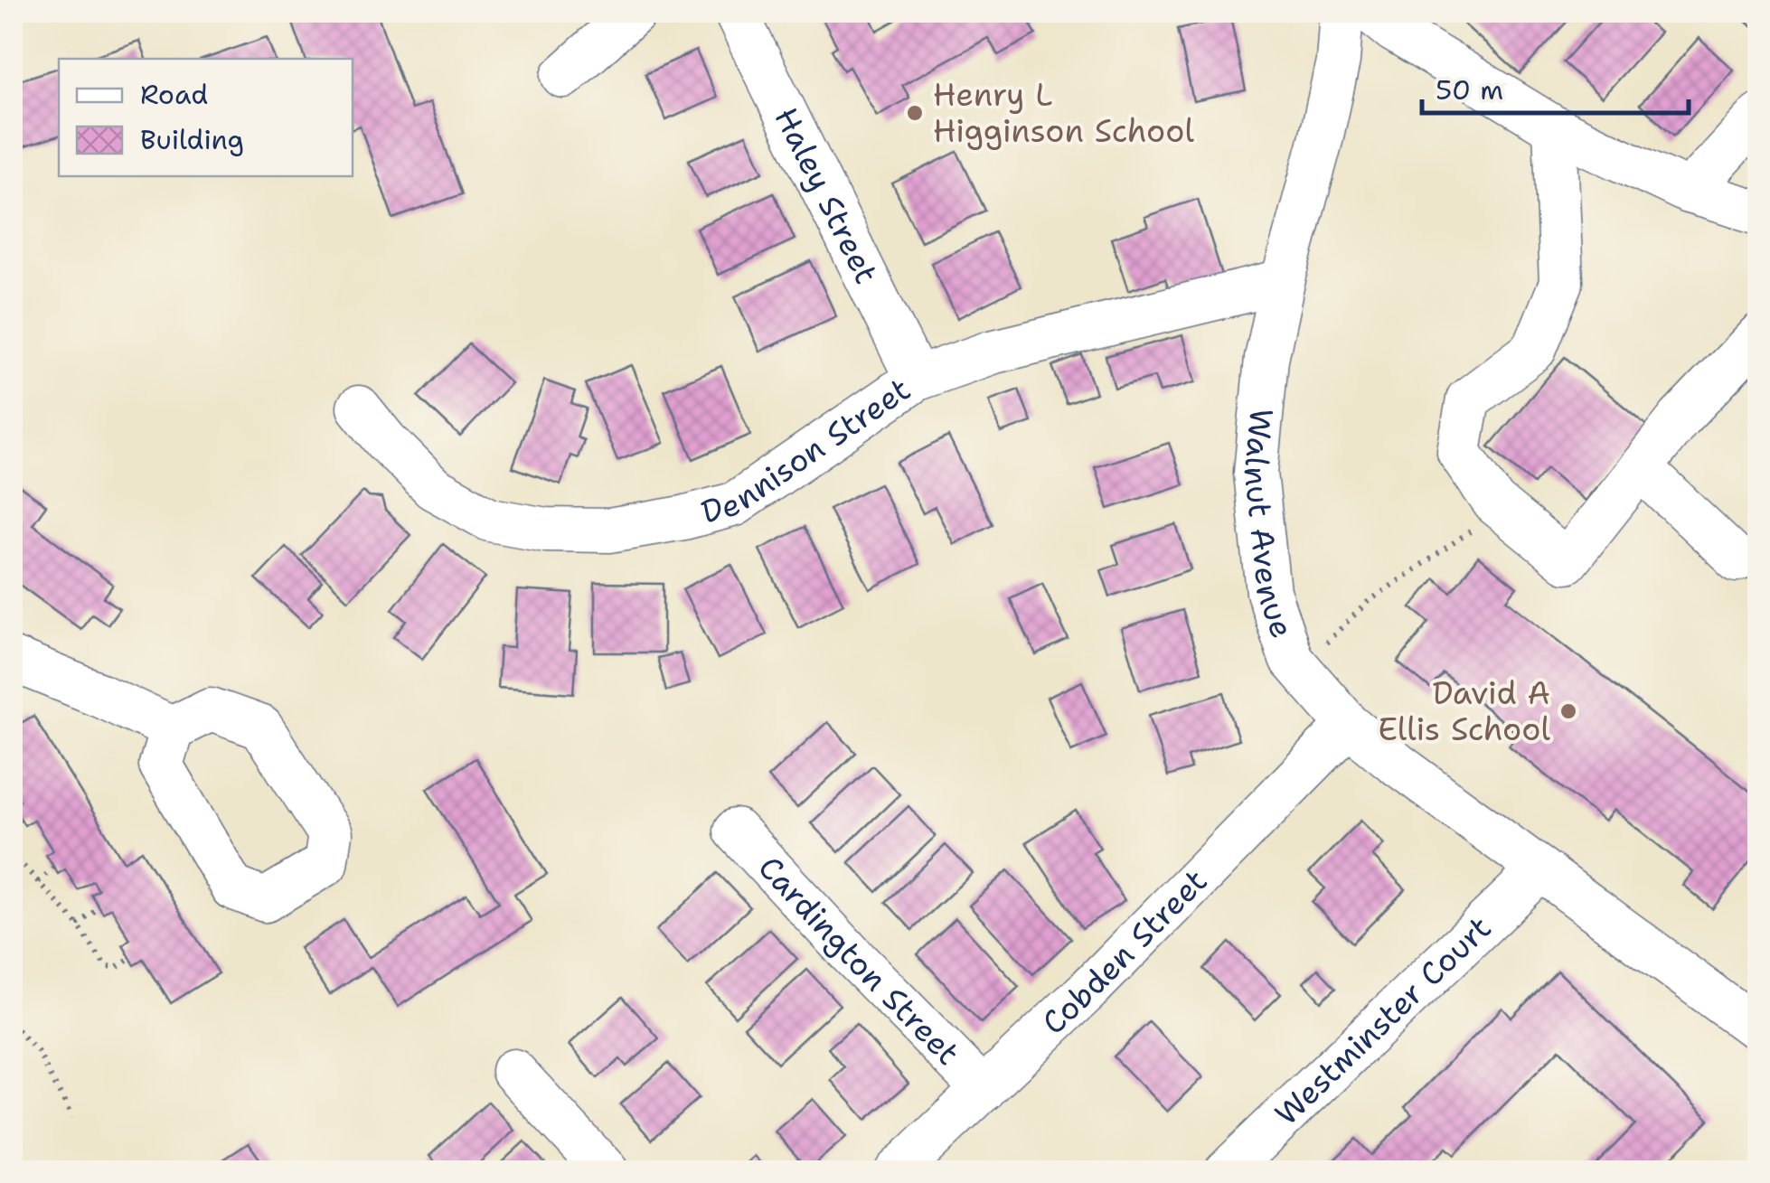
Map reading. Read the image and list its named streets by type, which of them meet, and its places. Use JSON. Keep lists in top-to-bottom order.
{
  "streets": {
    "street": [
      "Haley Street",
      "Dennison Street",
      "Walnut Avenue",
      "Cobden Street",
      "Cardington Street",
      "Westminster Court"
    ]
  },
  "crossings": [
    ["Haley Street", "Dennison Street"],
    ["Dennison Street", "Walnut Avenue"],
    ["Walnut Avenue", "Cobden Street"],
    ["Walnut Avenue", "Westminster Court"],
    ["Cobden Street", "Cardington Street"]
  ],
  "places": ["Henry L Higginson School", "David A Ellis School"],
  "legend": ["Road", "Building"],
  "scale_bar": "50 m"
}
